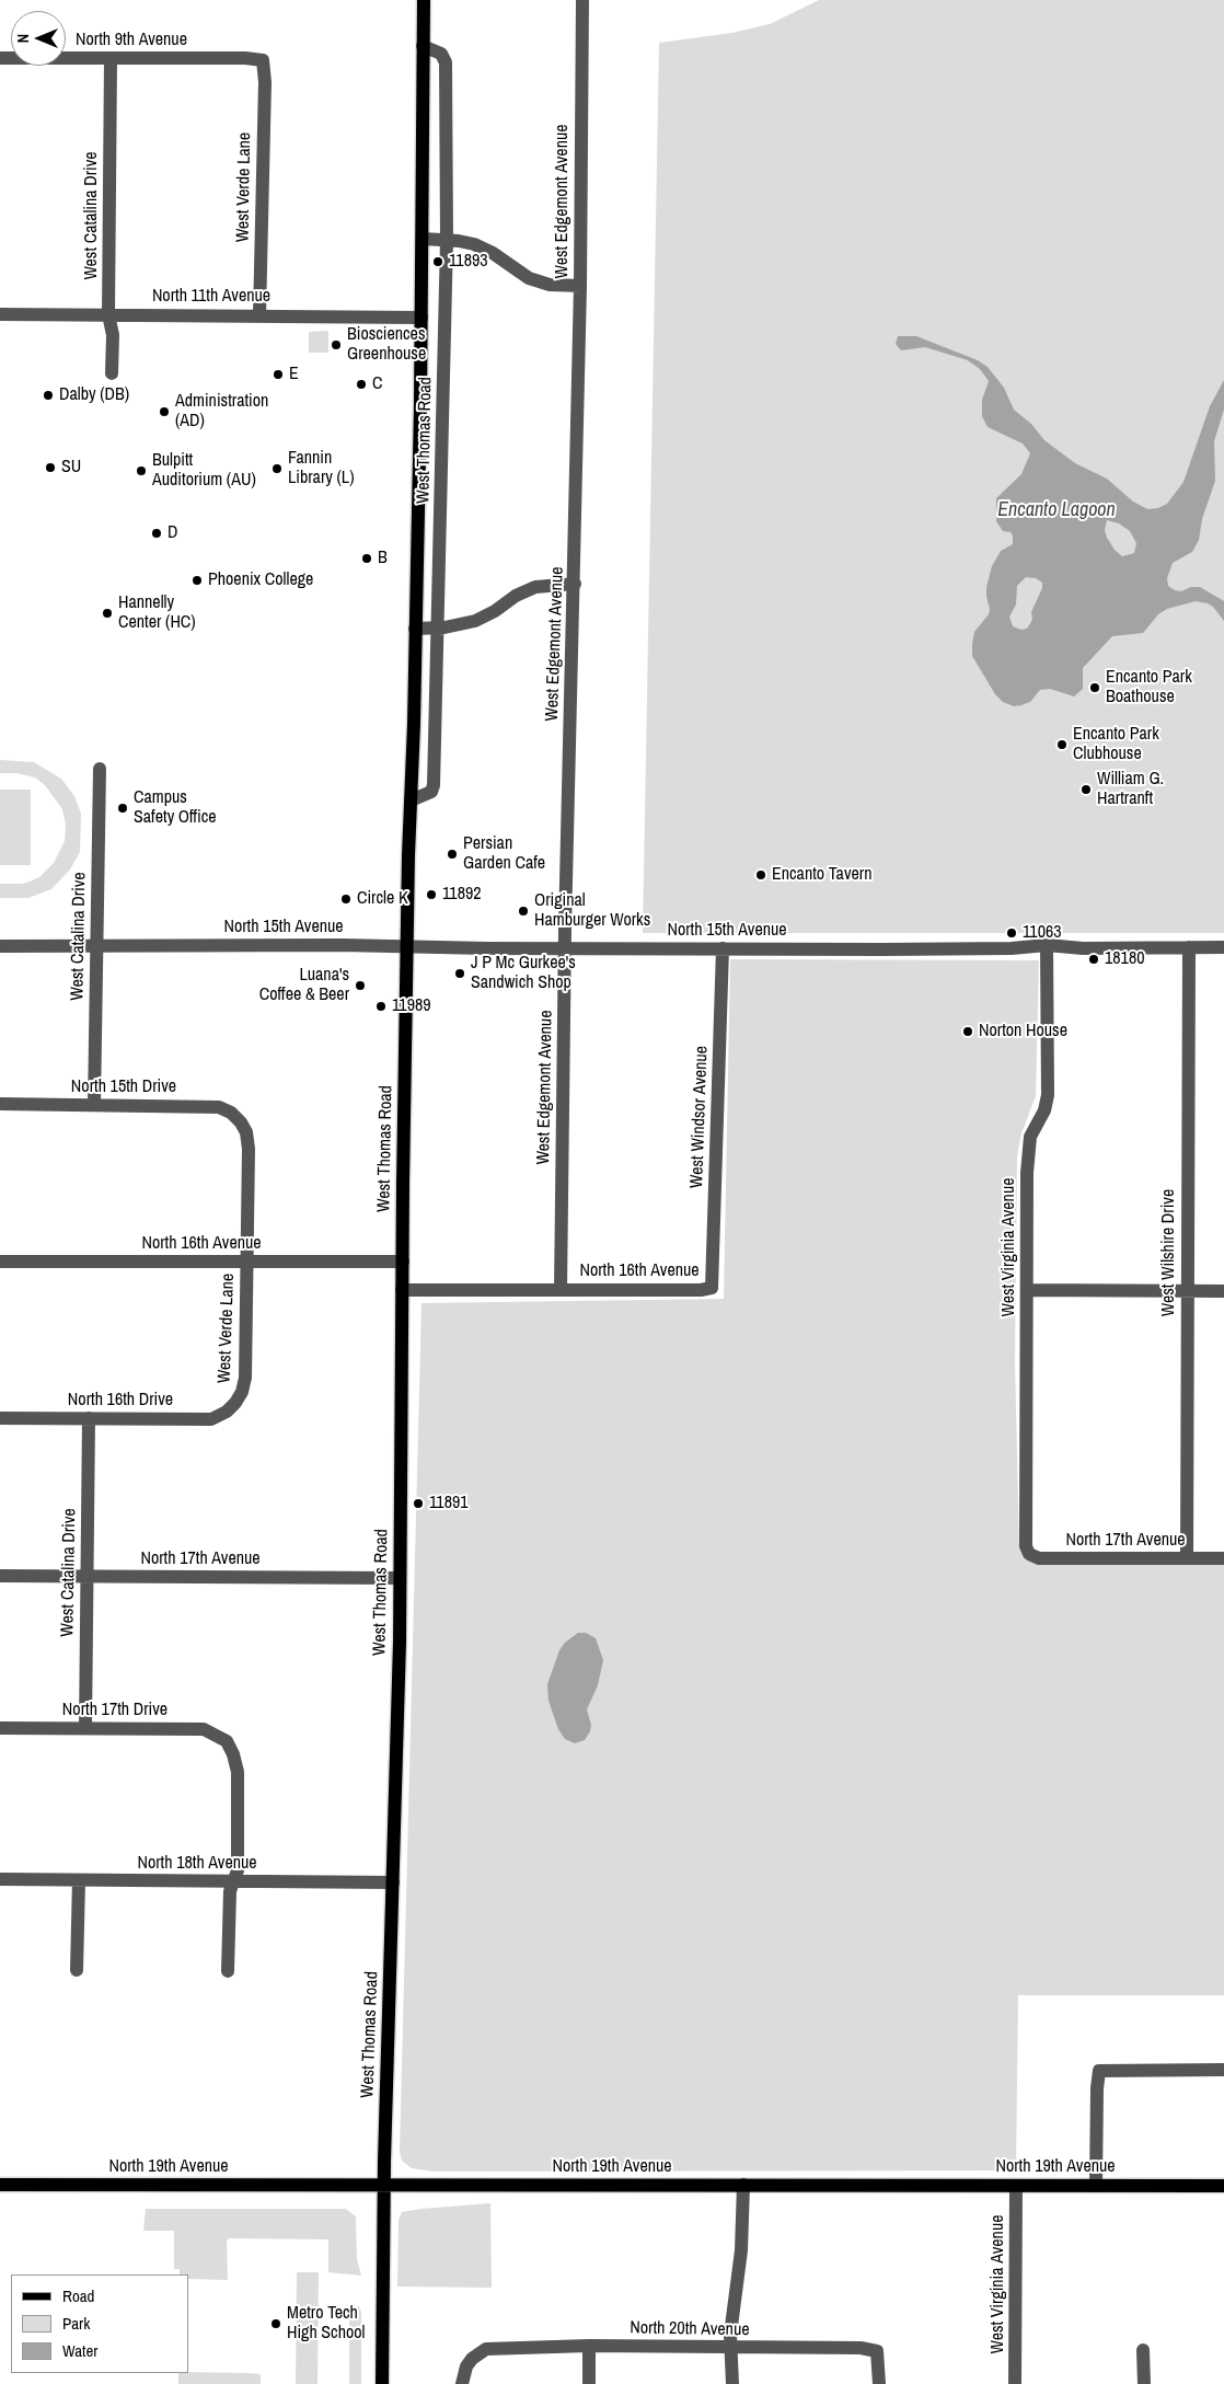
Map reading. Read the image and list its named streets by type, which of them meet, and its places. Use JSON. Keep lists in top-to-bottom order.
{
  "streets": {
    "main road": ["West Thomas Road", "North 19th Avenue"],
    "street": [
      "North 9th Avenue",
      "West Verde Lane",
      "West Edgemont Avenue",
      "West Catalina Drive",
      "North 11th Avenue",
      "North 15th Avenue",
      "North 15th Drive",
      "West Windsor Avenue",
      "North 16th Avenue",
      "West Virginia Avenue",
      "West Wilshire Drive",
      "North 16th Drive",
      "North 17th Avenue",
      "North 17th Drive",
      "North 18th Avenue",
      "North 20th Avenue"
    ]
  },
  "crossings": [
    ["North 9th Avenue", "West Verde Lane"],
    ["North 9th Avenue", "West Catalina Drive"],
    ["West Verde Lane", "North 11th Avenue"],
    ["West Verde Lane", "North 15th Drive"],
    ["West Verde Lane", "North 16th Avenue"],
    ["West Verde Lane", "North 16th Drive"],
    ["West Edgemont Avenue", "North 15th Avenue"],
    ["West Edgemont Avenue", "North 16th Avenue"],
    ["West Catalina Drive", "North 11th Avenue"],
    ["West Catalina Drive", "North 15th Avenue"],
    ["West Catalina Drive", "North 15th Drive"],
    ["West Catalina Drive", "North 16th Drive"],
    ["West Catalina Drive", "North 17th Avenue"],
    ["West Catalina Drive", "North 17th Drive"],
    ["North 11th Avenue", "West Thomas Road"],
    ["West Thomas Road", "North 15th Avenue"],
    ["West Thomas Road", "North 16th Avenue"],
    ["West Thomas Road", "North 17th Avenue"],
    ["West Thomas Road", "North 18th Avenue"],
    ["West Thomas Road", "North 19th Avenue"],
    ["North 15th Avenue", "West Windsor Avenue"],
    ["North 15th Avenue", "West Virginia Avenue"],
    ["North 15th Avenue", "West Wilshire Drive"],
    ["West Windsor Avenue", "North 16th Avenue"],
    ["West Virginia Avenue", "North 17th Avenue"],
    ["West Virginia Avenue", "North 19th Avenue"],
    ["West Wilshire Drive", "North 17th Avenue"],
    ["North 17th Drive", "North 18th Avenue"]
  ],
  "water": ["Encanto Lagoon"],
  "places": [
    "11893",
    "Biosciences Greenhouse",
    "E",
    "C",
    "Dalby (DB)",
    "Administration (AD)",
    "SU",
    "Fannin Library (L)",
    "Bulpitt Auditorium (AU)",
    "D",
    "B",
    "Phoenix College",
    "Hannelly Center (HC)",
    "Encanto Park Boathouse",
    "Encanto Park Clubhouse",
    "William G. Hartranft",
    "Campus Safety Office",
    "Persian Garden Cafe",
    "Encanto Tavern",
    "11892",
    "Circle K",
    "Original Hamburger Works",
    "11063",
    "18180",
    "J P Mc Gurkee's Sandwich Shop",
    "Luana's Coffee & Beer",
    "11989",
    "Norton House",
    "11891",
    "Metro Tech High School"
  ],
  "legend": ["Road", "Park", "Water"],
  "north": "left"
}
